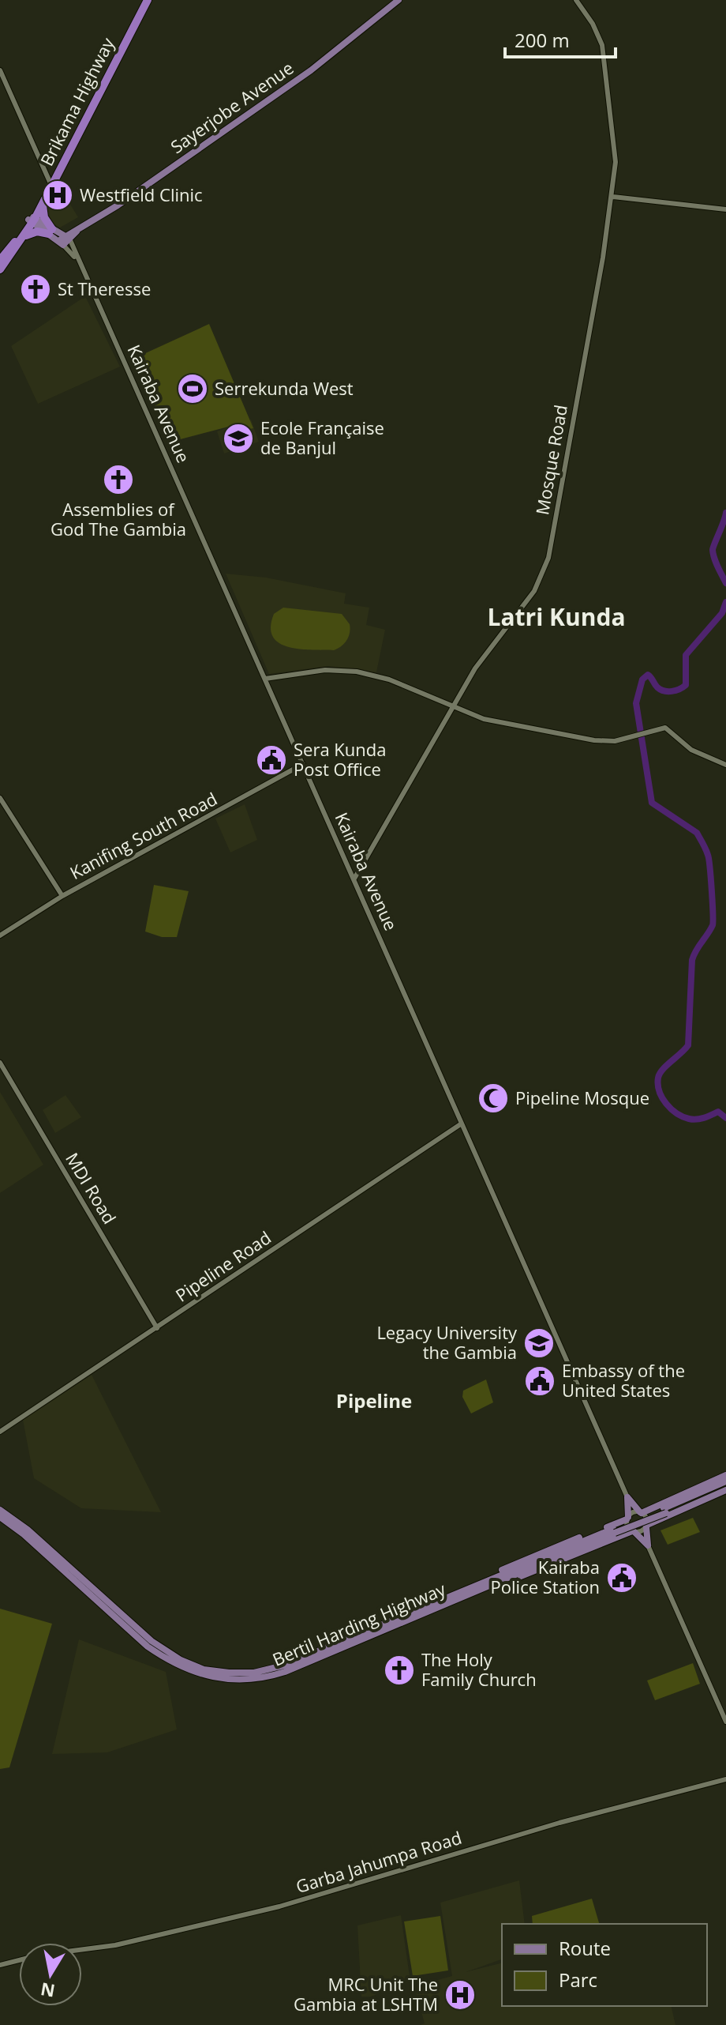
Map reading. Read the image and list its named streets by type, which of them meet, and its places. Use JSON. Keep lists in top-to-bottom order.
{
  "streets": {
    "highway": ["Brikama Highway"],
    "main road": ["Sayerjobe Avenue", "Kairaba Avenue", "Bertil Harding Highway"],
    "street": [
      "Mosque Road",
      "Kanifing South Road",
      "MDI Road",
      "Pipeline Road",
      "Garba Jahumpa Road"
    ]
  },
  "crossings": [
    ["Brikama Highway", "Kairaba Avenue"],
    ["Sayerjobe Avenue", "Kairaba Avenue"],
    ["Kairaba Avenue", "Mosque Road"],
    ["Kairaba Avenue", "Kanifing South Road"],
    ["Kairaba Avenue", "Pipeline Road"],
    ["MDI Road", "Pipeline Road"]
  ],
  "districts": ["Latri Kunda", "Pipeline"],
  "places": {
    "hospital": ["Westfield Clinic", "MRC Unit The Gambia at LSHTM"],
    "church": ["St Theresse", "Assemblies of God The Gambia", "The Holy Family Church"],
    "sports": ["Serrekunda West"],
    "school or university": ["Ecole Française de Banjul", "Legacy University the Gambia"],
    "public building": ["Sera Kunda Post Office", "Embassy of the United States", "Kairaba Police Station"],
    "mosque": ["Pipeline Mosque"]
  },
  "legend": ["Route", "Parc"],
  "scale_bar": "200 m",
  "north": "bottom"
}
